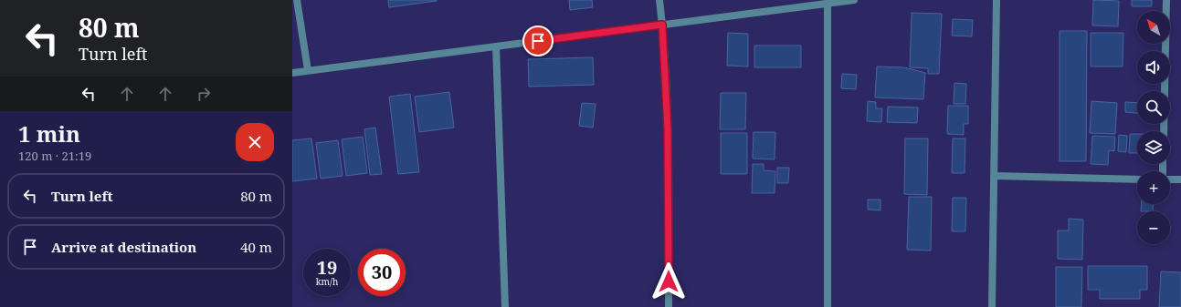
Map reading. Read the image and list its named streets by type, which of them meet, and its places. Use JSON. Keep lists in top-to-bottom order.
{
  "north": "top left",
  "page": {
    "turn": ["80 m", "Turn left"],
    "map_buttons": ["+", "−"],
    "heading": ["1 min", "120 m · 21:19"],
    "list": [
      {
        "name": "Turn left",
        "value": "80 m"
      },
      {
        "name": "Arrive at destination",
        "value": "40 m"
      }
    ],
    "speed": "19 km/h",
    "limit": "30"
  }
}
